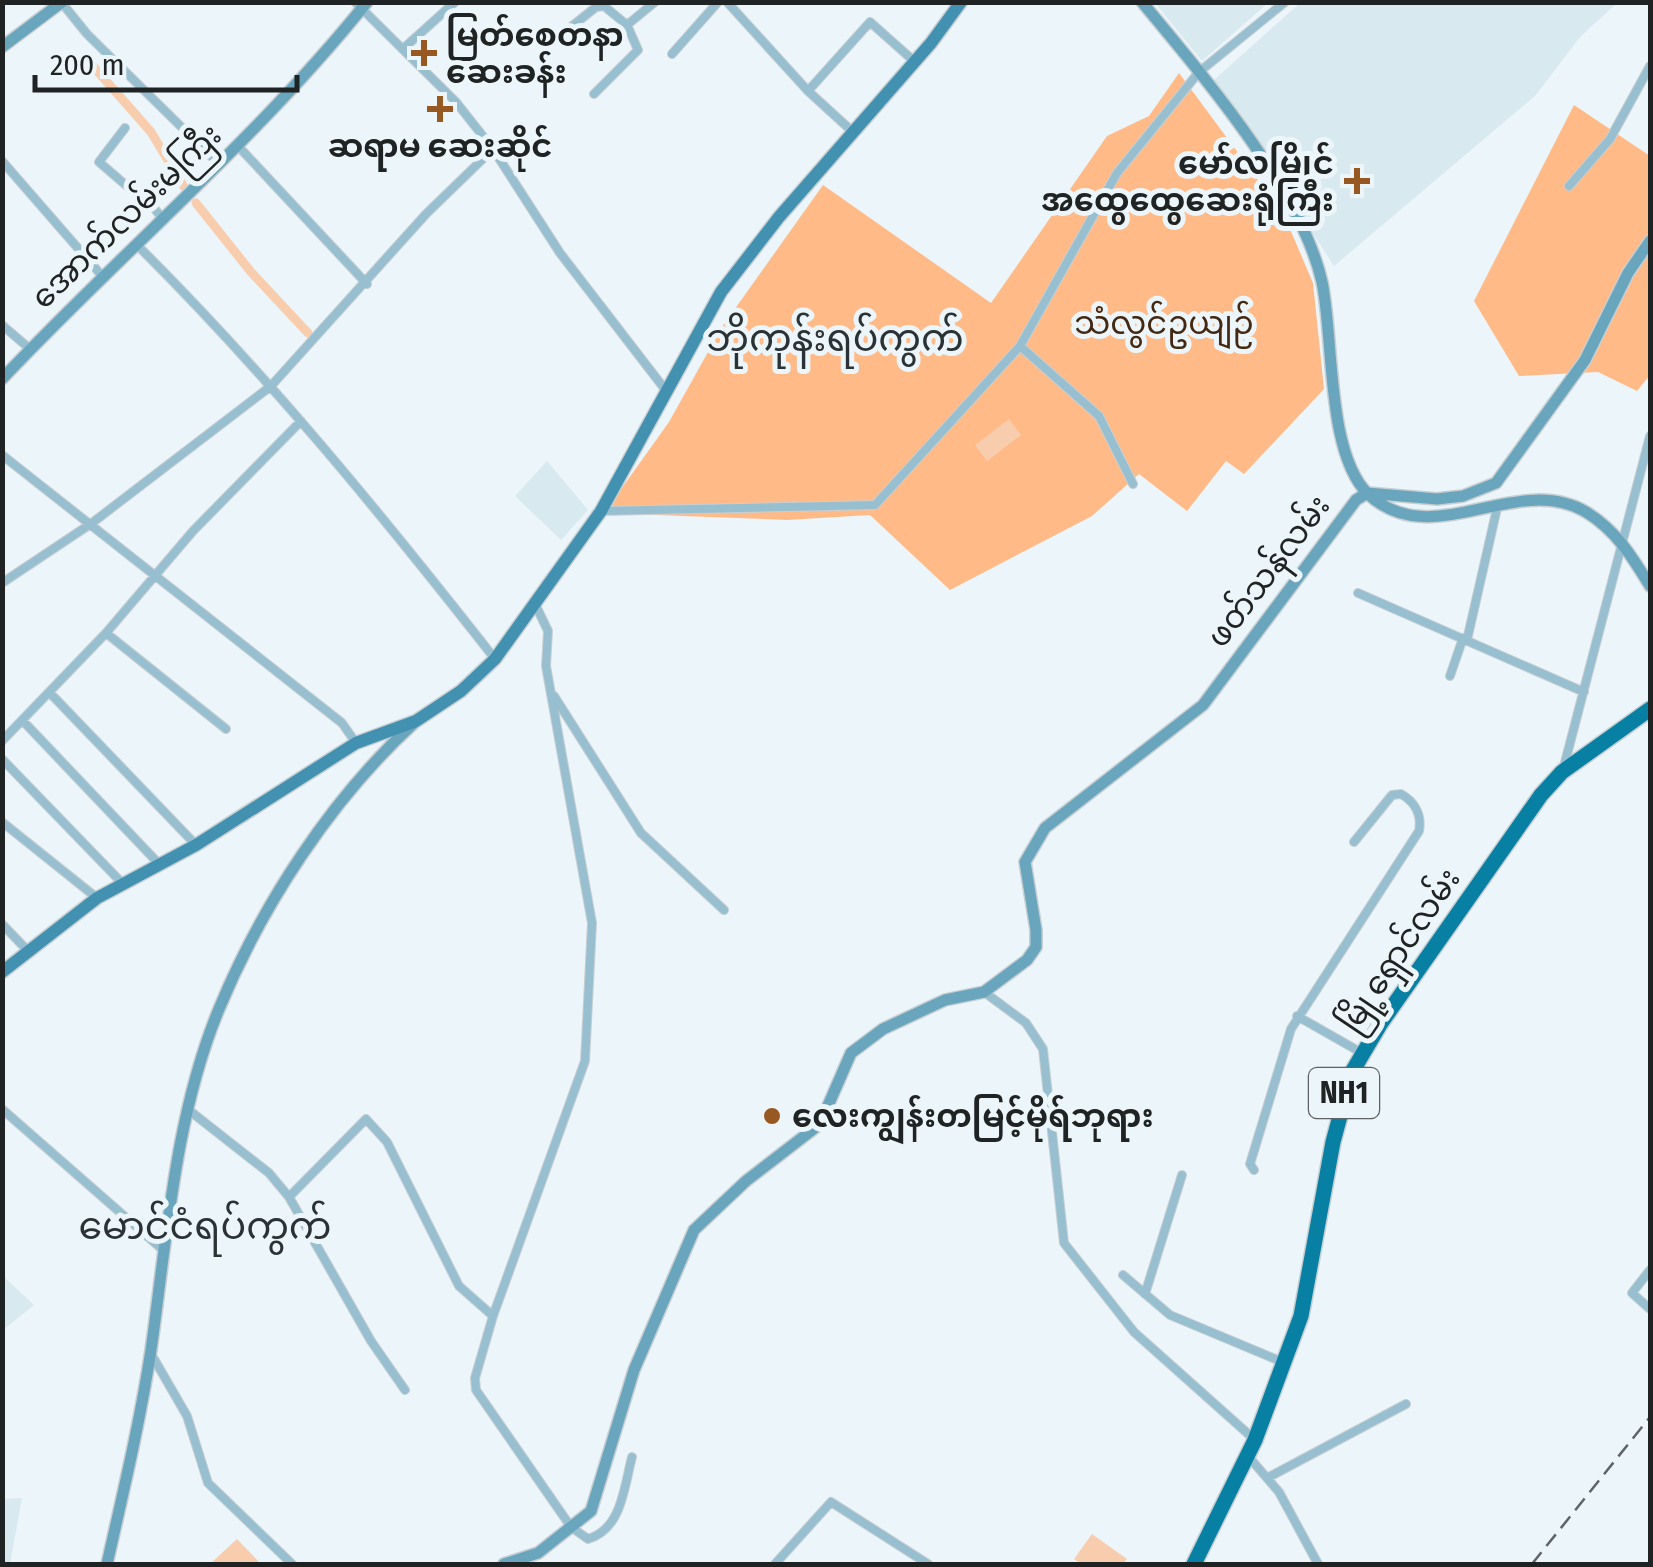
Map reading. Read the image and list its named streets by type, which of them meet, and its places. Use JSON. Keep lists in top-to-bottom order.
{
  "streets": {
    "highway": ["မြို့ရှောင်လမ်း", "NH1"],
    "main road": ["အောက်လမ်းမကြီး", "ဖတ်သန်လမ်း"]
  },
  "districts": ["ဘိုကုန်းရပ်ကွက်", "မောင်ငံရပ်ကွက်"],
  "parks": ["သံလွင်ဥယျဉ်"],
  "places": {
    "health": ["မြတ်စေတနာ ဆေးခန်း", "ဆရာမ ဆေးဆိုင်", "မော်လမြိုင် အထွေထွေဆေးရုံကြီး"],
    "other": ["လေးကျွန်းတမြင့်မိုရ်ဘုရား"]
  },
  "scale_bar": "200 m"
}
